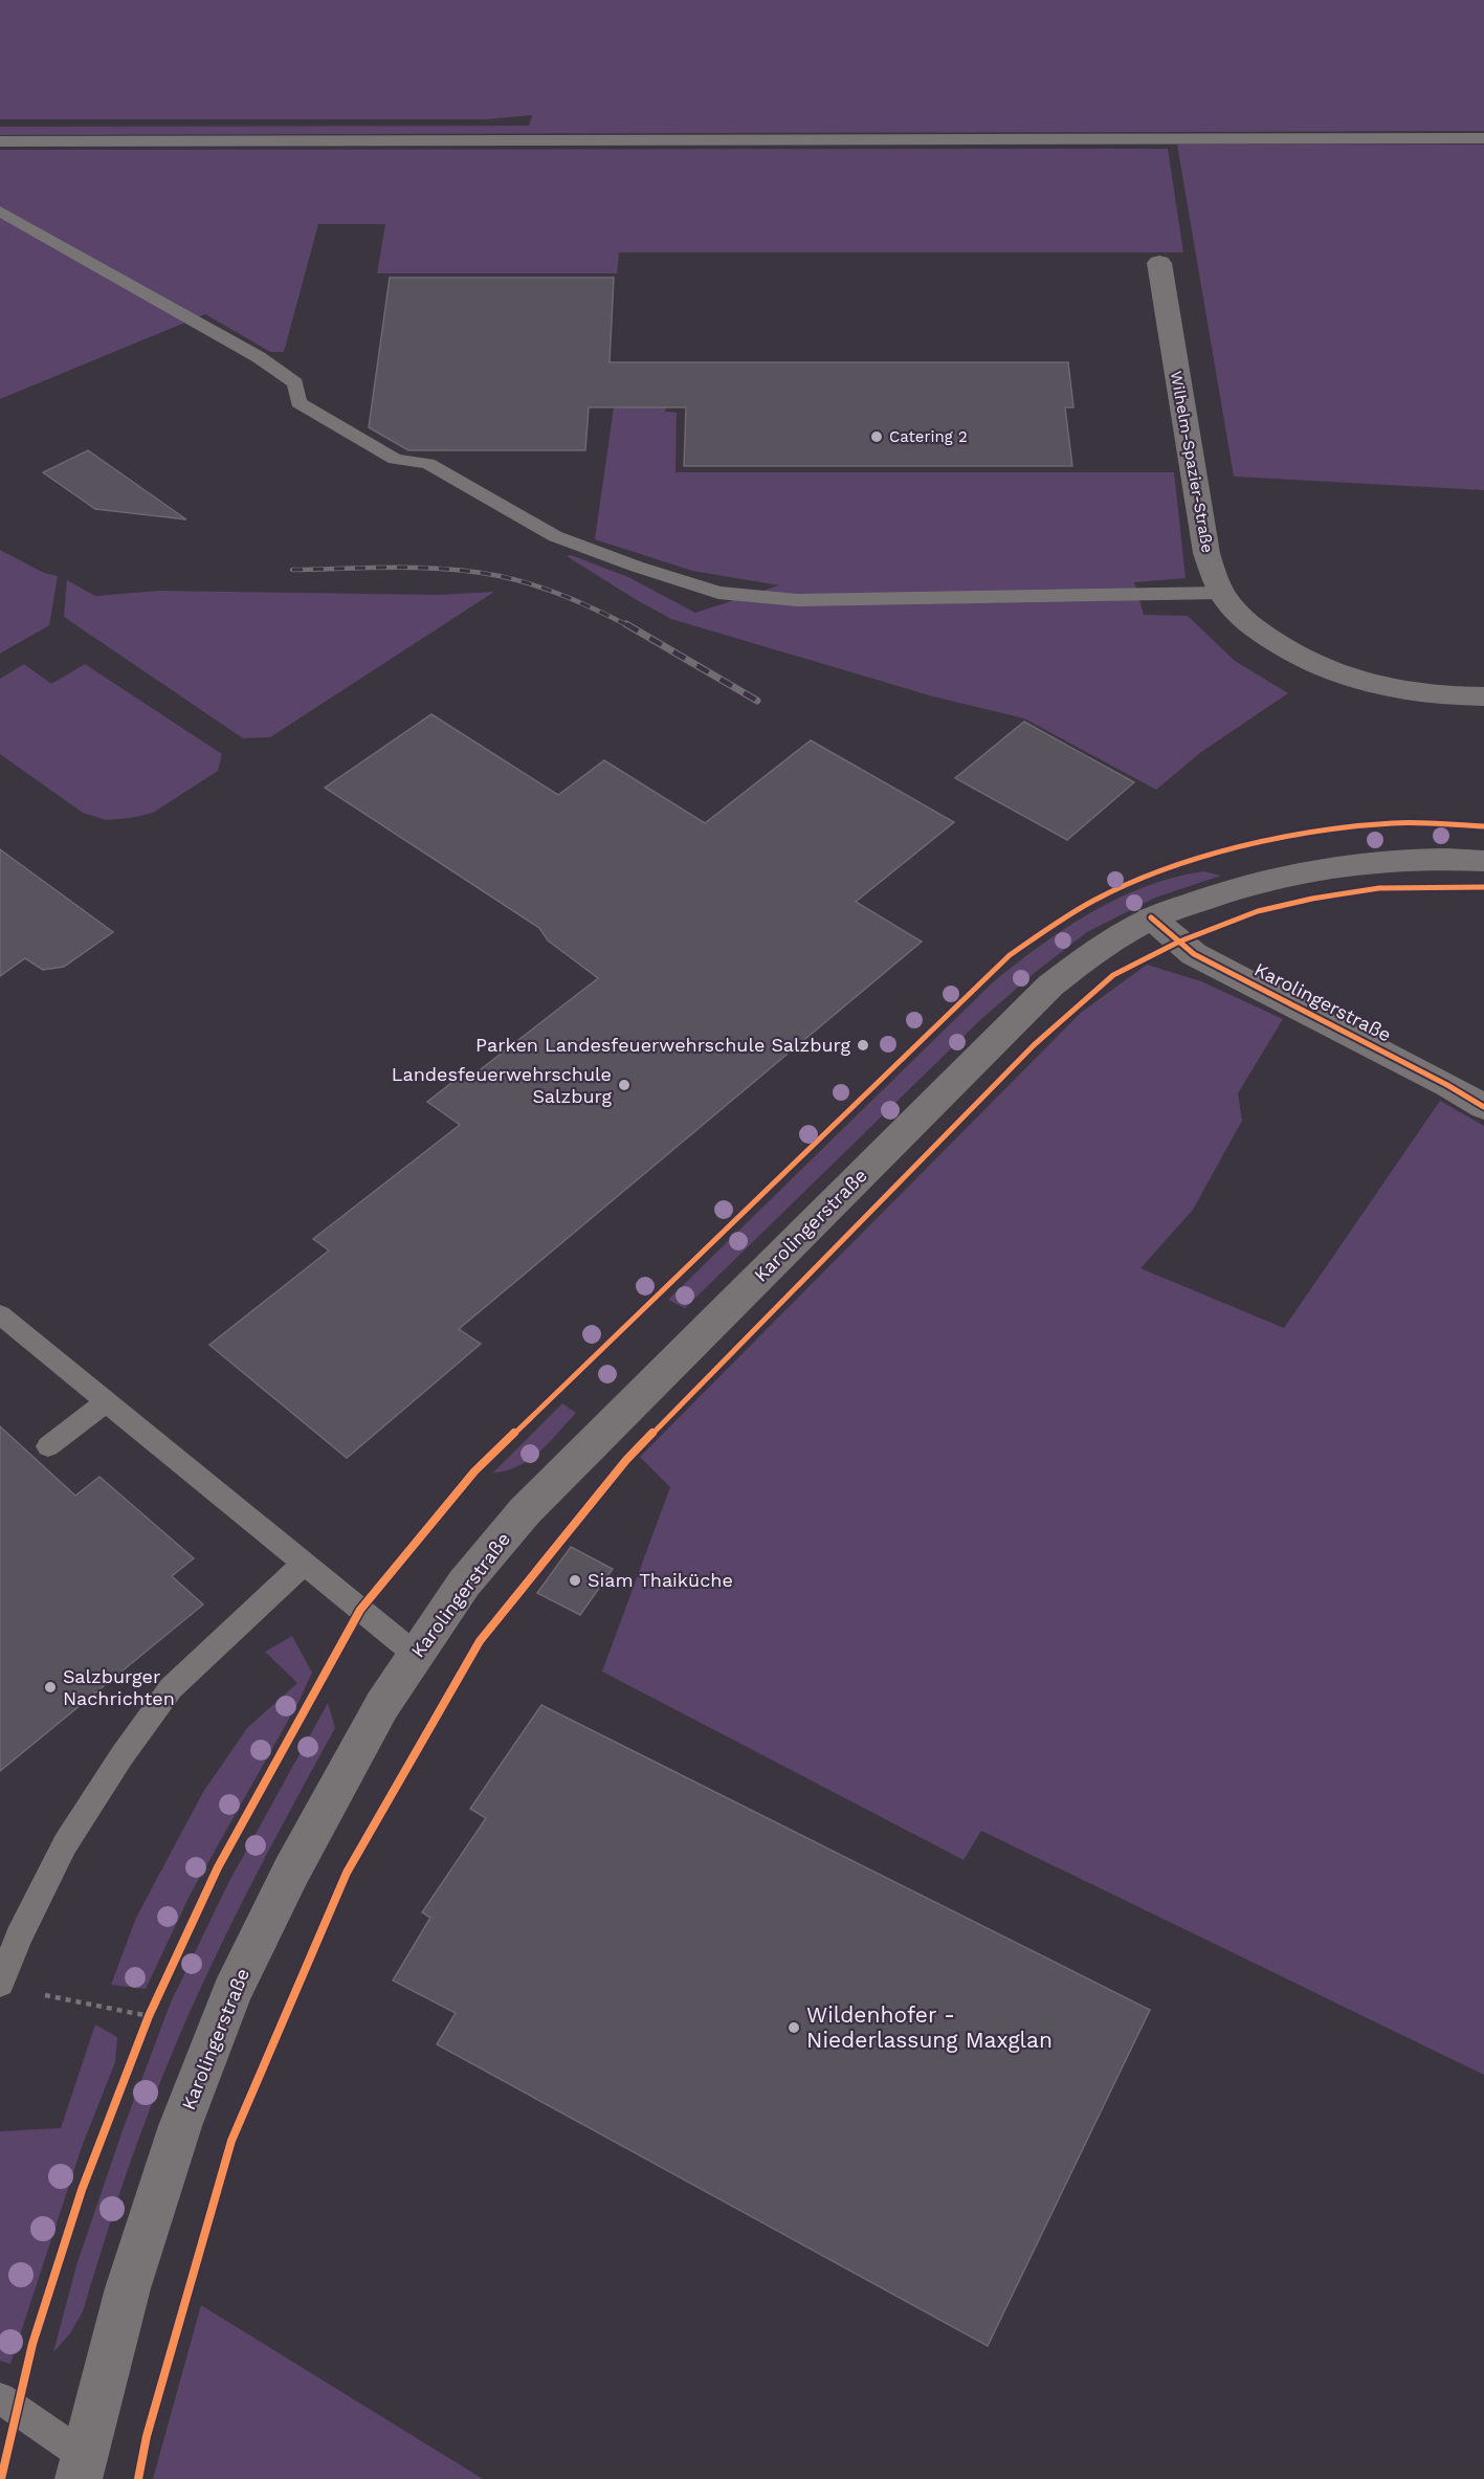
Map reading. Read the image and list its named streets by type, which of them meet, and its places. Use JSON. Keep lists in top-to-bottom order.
{
  "streets": {
    "street": ["Wilhelm-Spazier-Straße", "Karolingerstraße"]
  },
  "places": [
    "Catering 2",
    "Parken Landesfeuerwehrschule Salzburg",
    "Landesfeuerwehrschule Salzburg",
    "Siam Thaiküche",
    "Salzburger Nachrichten",
    "Wildenhofer - Niederlassung Maxglan"
  ]
}
